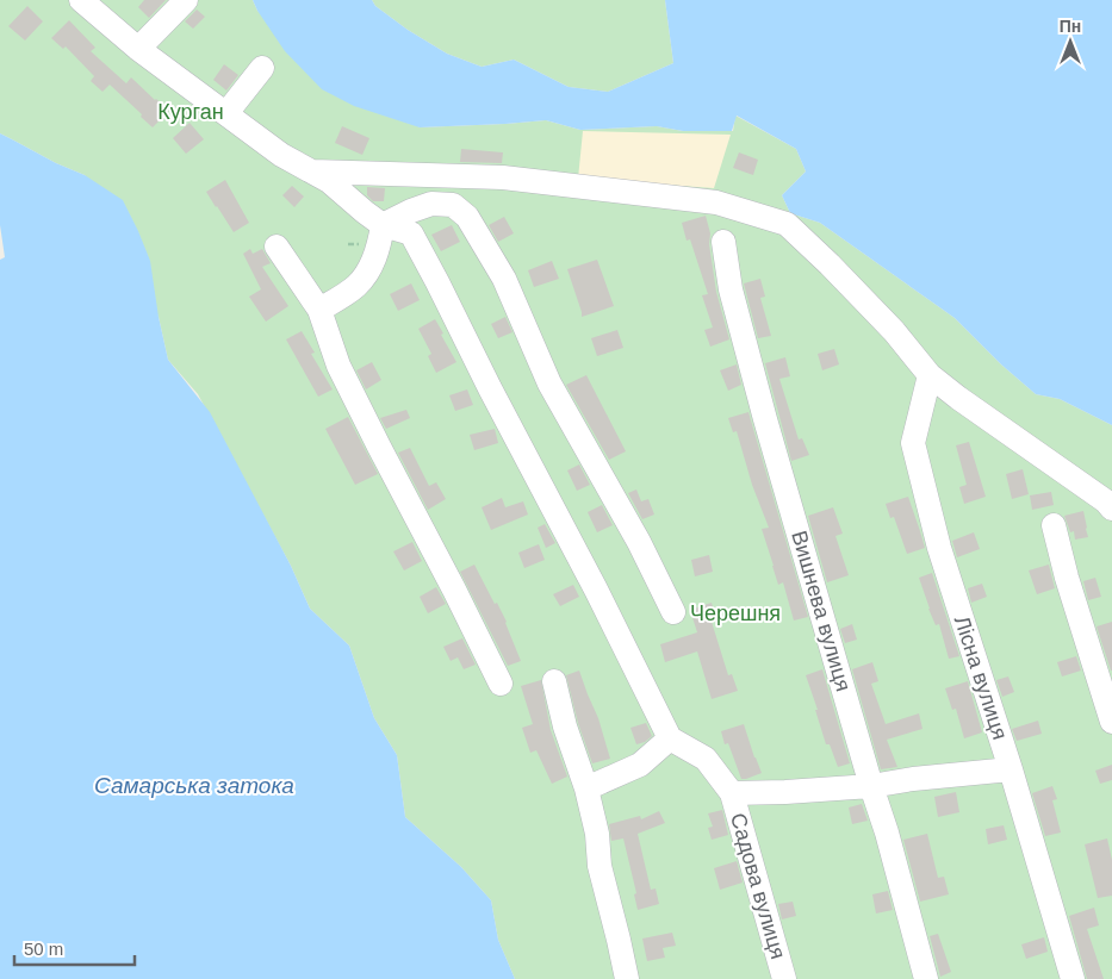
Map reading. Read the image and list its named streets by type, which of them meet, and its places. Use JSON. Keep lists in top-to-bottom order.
{
  "streets": {
    "street": ["Вишнева вулиця", "Лісна вулиця", "Садова вулиця"]
  },
  "water": ["Самарська затока"],
  "parks": ["Курган", "Черешня"],
  "scale_bar": "50 m",
  "north": "top"
}
